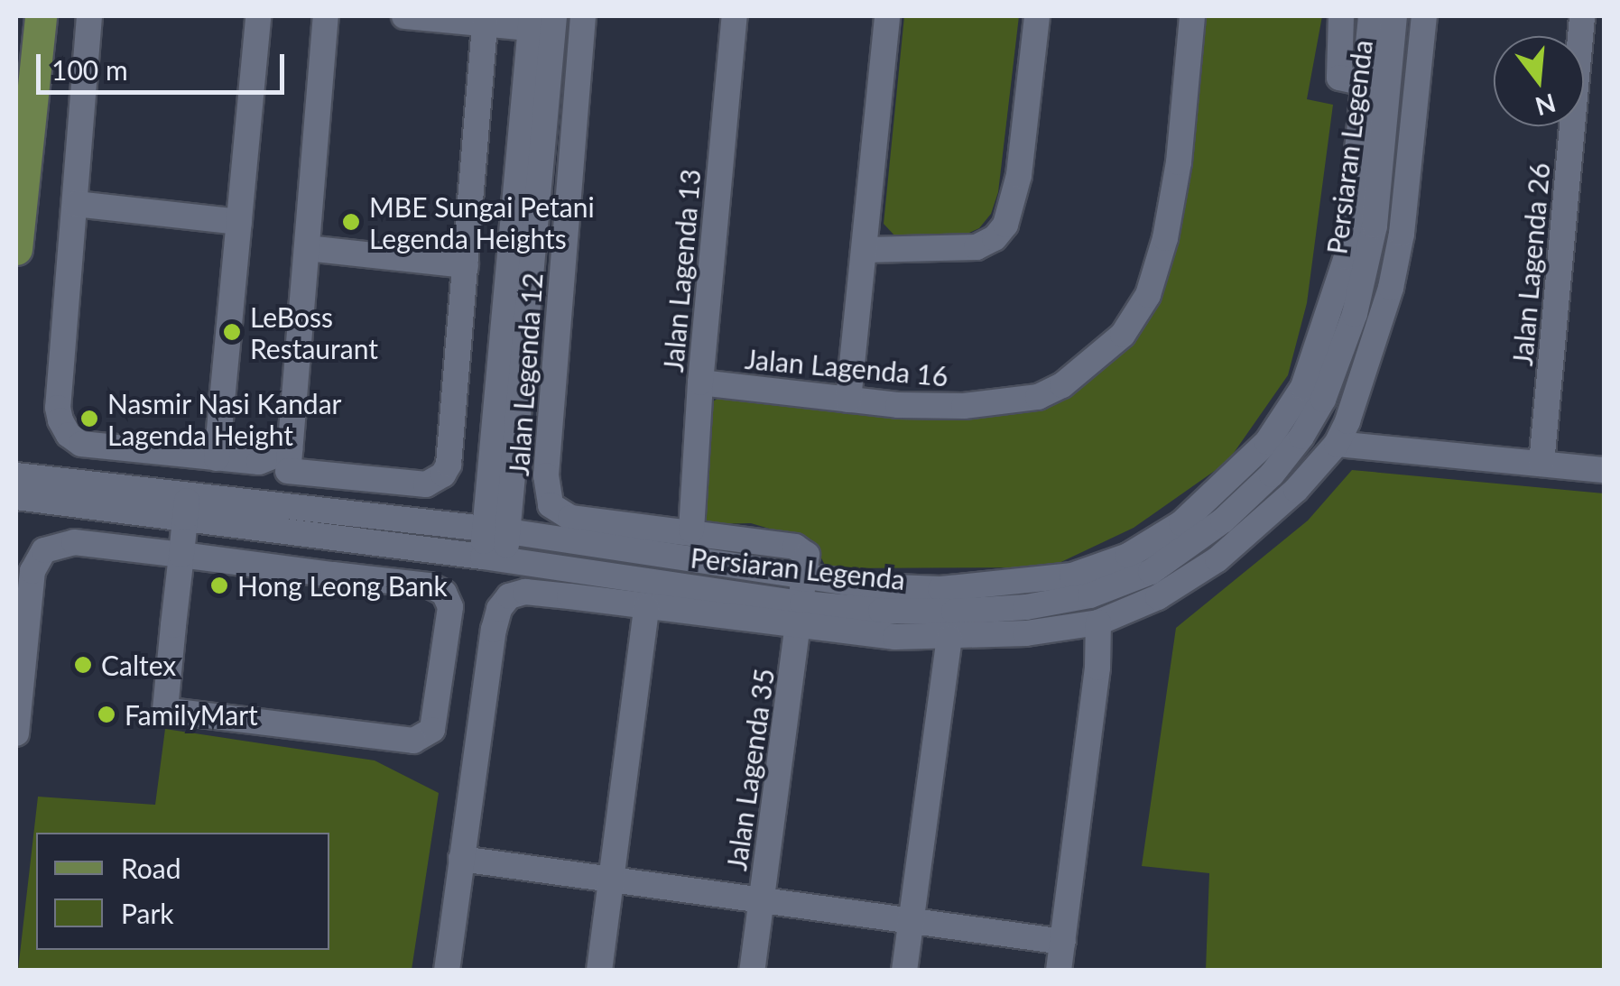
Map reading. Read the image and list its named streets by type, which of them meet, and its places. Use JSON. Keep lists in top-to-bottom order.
{
  "streets": {
    "street": [
      "Persiaran Legenda",
      "Jalan Lagenda 26",
      "Jalan Lagenda 13",
      "Jalan Lagenda 16",
      "Jalan Legenda 12",
      "Jalan Lagenda 35"
    ]
  },
  "crossings": [
    ["Persiaran Legenda", "Jalan Legenda 12"],
    ["Persiaran Legenda", "Jalan Lagenda 35"],
    ["Jalan Lagenda 13", "Jalan Lagenda 16"],
    ["Jalan Lagenda 13", "Jalan Legenda 12"],
    ["Jalan Legenda 12", "Jalan Lagenda 35"]
  ],
  "places": [
    "MBE Sungai Petani Legenda Heights",
    "LeBoss Restaurant",
    "Nasmir Nasi Kandar Lagenda Height",
    "Hong Leong Bank",
    "Caltex",
    "FamilyMart"
  ],
  "legend": ["Road", "Park"],
  "scale_bar": "100 m",
  "north": "bottom"
}
